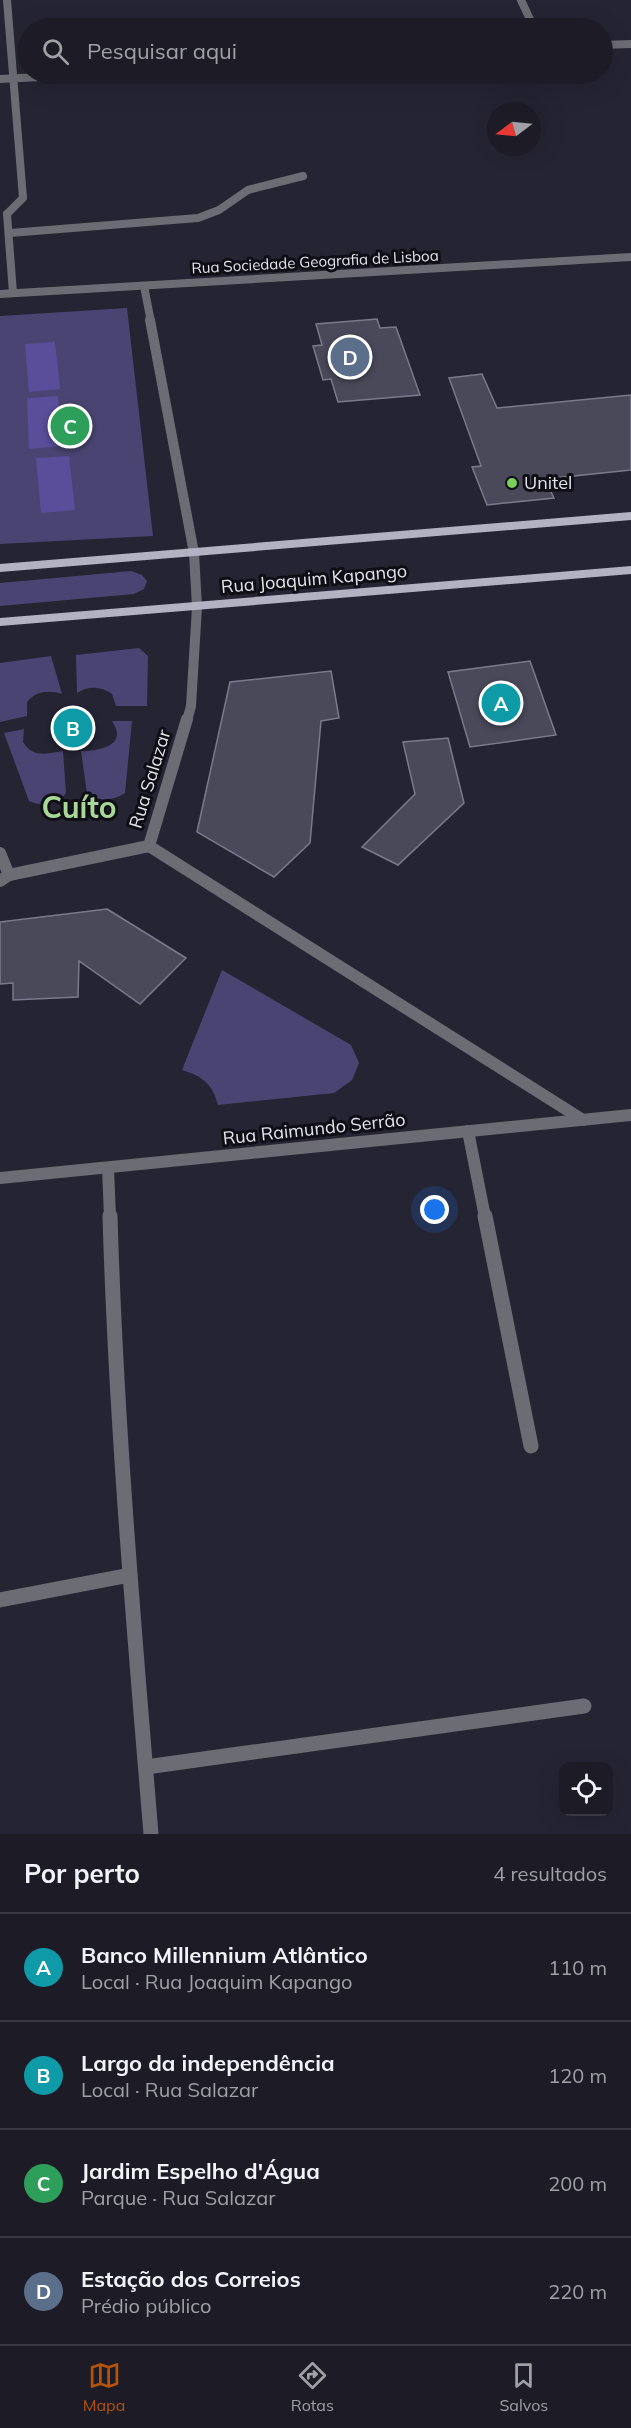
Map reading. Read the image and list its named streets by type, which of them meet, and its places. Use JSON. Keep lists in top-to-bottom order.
{
  "streets": {
    "main road": ["Rua Joaquim Kapango"],
    "street": ["Rua Sociedade Geografia de Lisboa", "Rua Salazar", "Rua Raimundo Serrão"]
  },
  "crossings": [
    ["Rua Sociedade Geografia de Lisboa", "Rua Salazar"],
    ["Rua Joaquim Kapango", "Rua Salazar"],
    ["Rua Salazar", "Rua Raimundo Serrão"]
  ],
  "districts": ["Cuíto"],
  "places": ["Unitel"],
  "north": "left",
  "page": {
    "search": "Pesquisar aqui",
    "pins": [
      "D",
      "C",
      "A",
      "B"
    ],
    "heading": ["Por perto", "4 resultados"],
    "list": [
      {
        "mark": "A",
        "name": "Banco Millennium Atlântico",
        "note": "Local · Rua Joaquim Kapango",
        "value": "110 m"
      },
      {
        "mark": "B",
        "name": "Largo da independência",
        "note": "Local · Rua Salazar",
        "value": "120 m"
      },
      {
        "mark": "C",
        "name": "Jardim Espelho d'Água",
        "note": "Parque · Rua Salazar",
        "value": "200 m"
      },
      {
        "mark": "D",
        "name": "Estação dos Correios",
        "note": "Prédio público",
        "value": "220 m"
      }
    ],
    "nav": ["Mapa", "Rotas", "Salvos"]
  }
}
